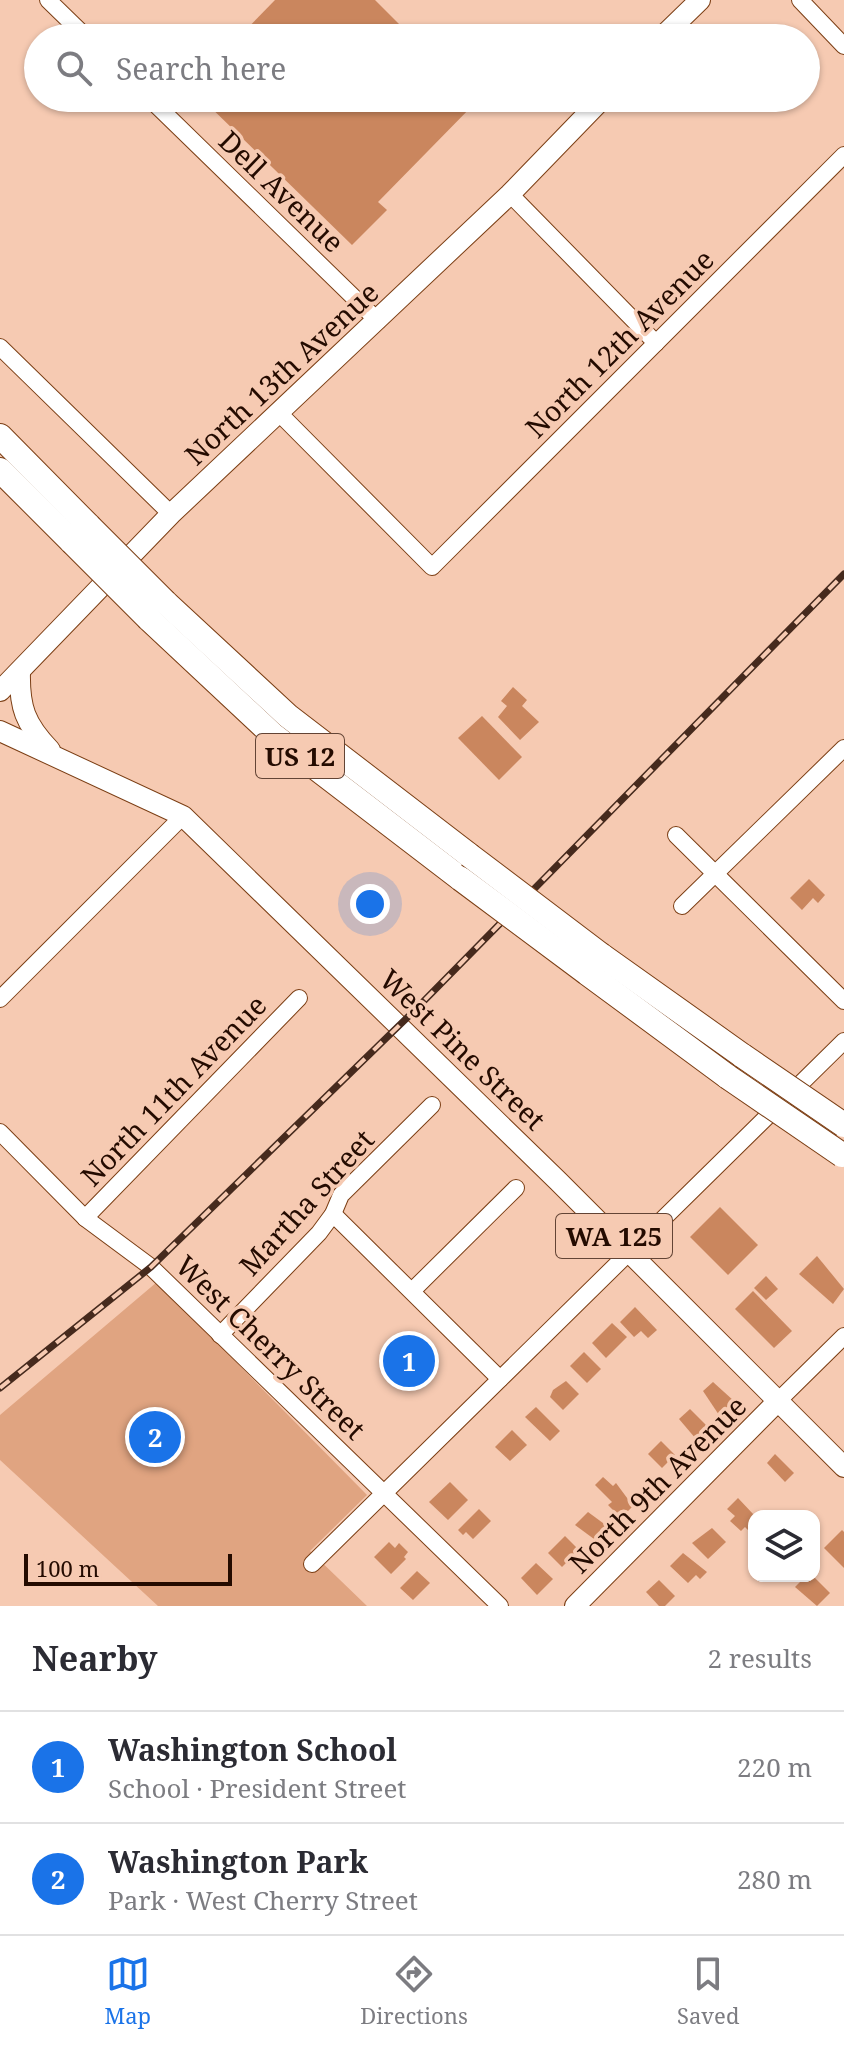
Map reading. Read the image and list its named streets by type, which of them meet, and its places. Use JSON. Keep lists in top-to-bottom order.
{
  "streets": {
    "highway": ["US 12"],
    "main road": [
      "North 13th Avenue",
      "West Pine Street",
      "WA 125",
      "North 9th Avenue"
    ],
    "street": [
      "Dell Avenue",
      "North 12th Avenue",
      "North 11th Avenue",
      "Martha Street",
      "West Cherry Street"
    ]
  },
  "crossings": [
    ["Dell Avenue", "North 13th Avenue"],
    ["North 12th Avenue", "North 13th Avenue"],
    ["North 13th Avenue", "WA 125"],
    ["West Pine Street", "WA 125"],
    ["West Pine Street", "North 9th Avenue"],
    ["North 11th Avenue", "West Cherry Street"],
    ["Martha Street", "West Cherry Street"]
  ],
  "scale_bar": "100 m",
  "page": {
    "search": "Search here",
    "pins": ["1", "2"],
    "scale": "100 m",
    "heading": ["Nearby", "2 results"],
    "list": [
      {
        "mark": "1",
        "name": "Washington School",
        "note": "School · President Street",
        "value": "220 m"
      },
      {
        "mark": "2",
        "name": "Washington Park",
        "note": "Park · West Cherry Street",
        "value": "280 m"
      }
    ],
    "nav": ["Map", "Directions", "Saved"]
  }
}
